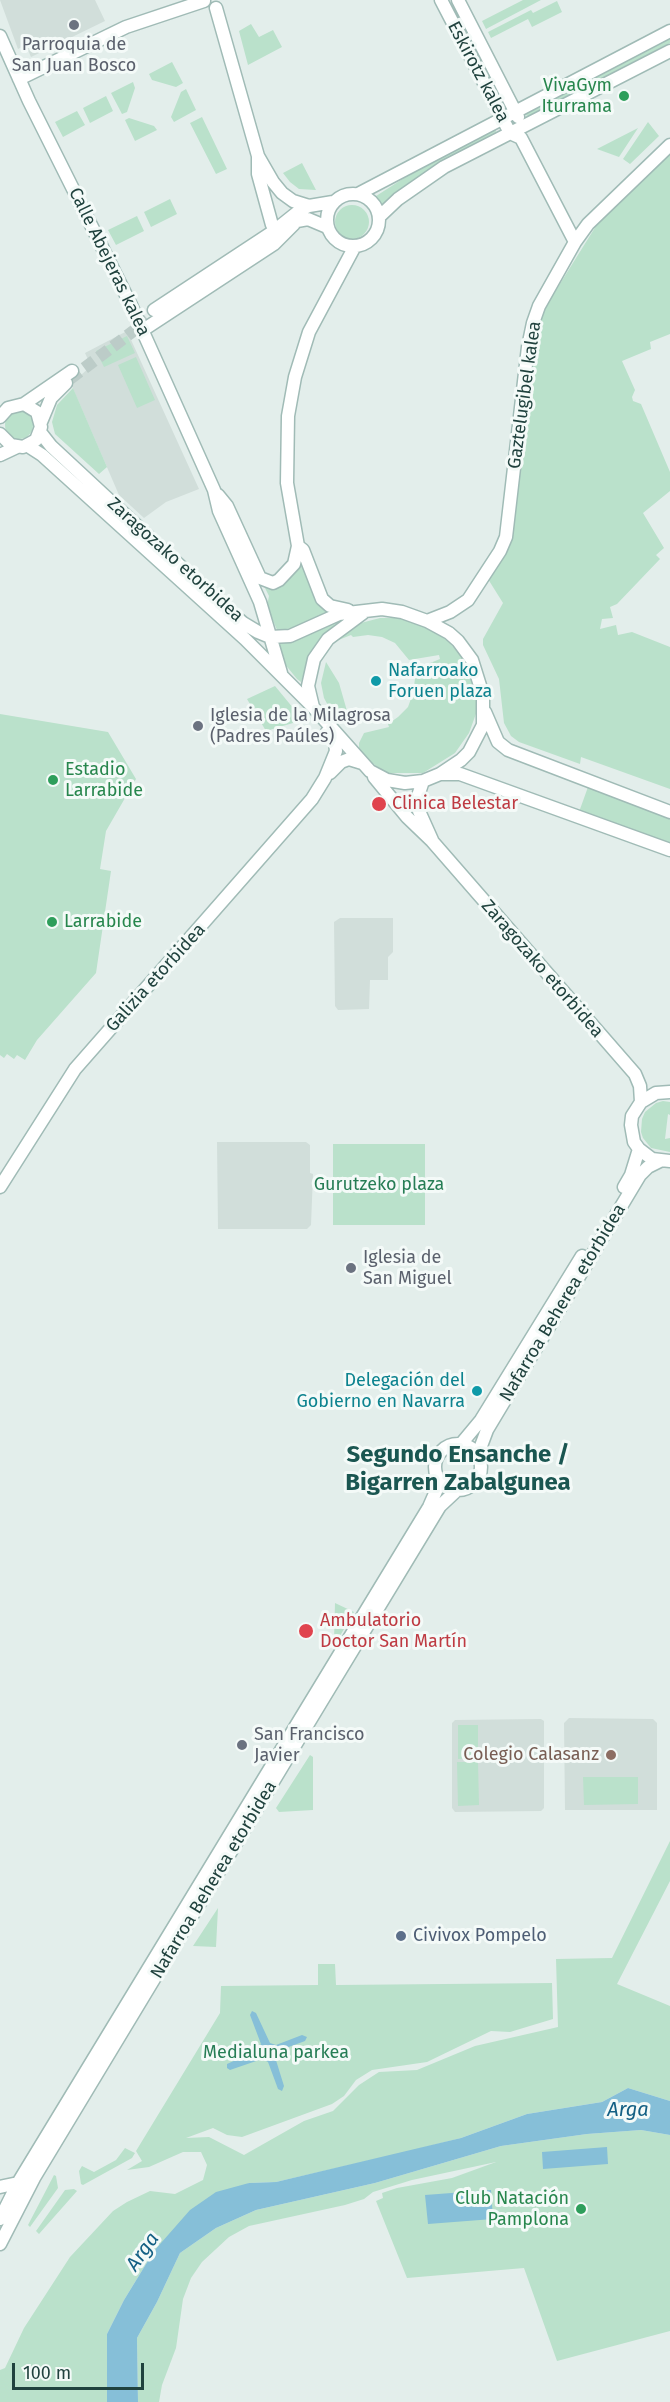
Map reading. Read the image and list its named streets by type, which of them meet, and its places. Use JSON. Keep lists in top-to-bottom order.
{
  "streets": {
    "main road": [
      "Eskirotz kalea",
      "Calle Abejeras kalea",
      "Gaztelugibel kalea",
      "Zaragozako etorbidea",
      "Galizia etorbidea",
      "Nafarroa Beherea etorbidea"
    ]
  },
  "crossings": [
    ["Eskirotz kalea", "Gaztelugibel kalea"],
    ["Calle Abejeras kalea", "Zaragozako etorbidea"],
    ["Gaztelugibel kalea", "Zaragozako etorbidea"],
    ["Gaztelugibel kalea", "Galizia etorbidea"],
    ["Zaragozako etorbidea", "Galizia etorbidea"]
  ],
  "districts": ["Segundo Ensanche / Bigarren Zabalgunea"],
  "water": ["Arga"],
  "parks": ["Gurutzeko plaza", "Medialuna parkea"],
  "places": [
    "Parroquia de San Juan Bosco",
    "VivaGym Iturrama",
    "Nafarroako Foruen plaza",
    "Iglesia de la Milagrosa (Padres Paúles)",
    "Estadio Larrabide",
    "Clinica Belestar",
    "Larrabide",
    "Iglesia de San Miguel",
    "Delegación del Gobierno en Navarra",
    "Ambulatorio Doctor San Martín",
    "San Francisco Javier",
    "Colegio Calasanz",
    "Civivox Pompelo",
    "Club Natación Pamplona"
  ],
  "scale_bar": "100 m"
}
